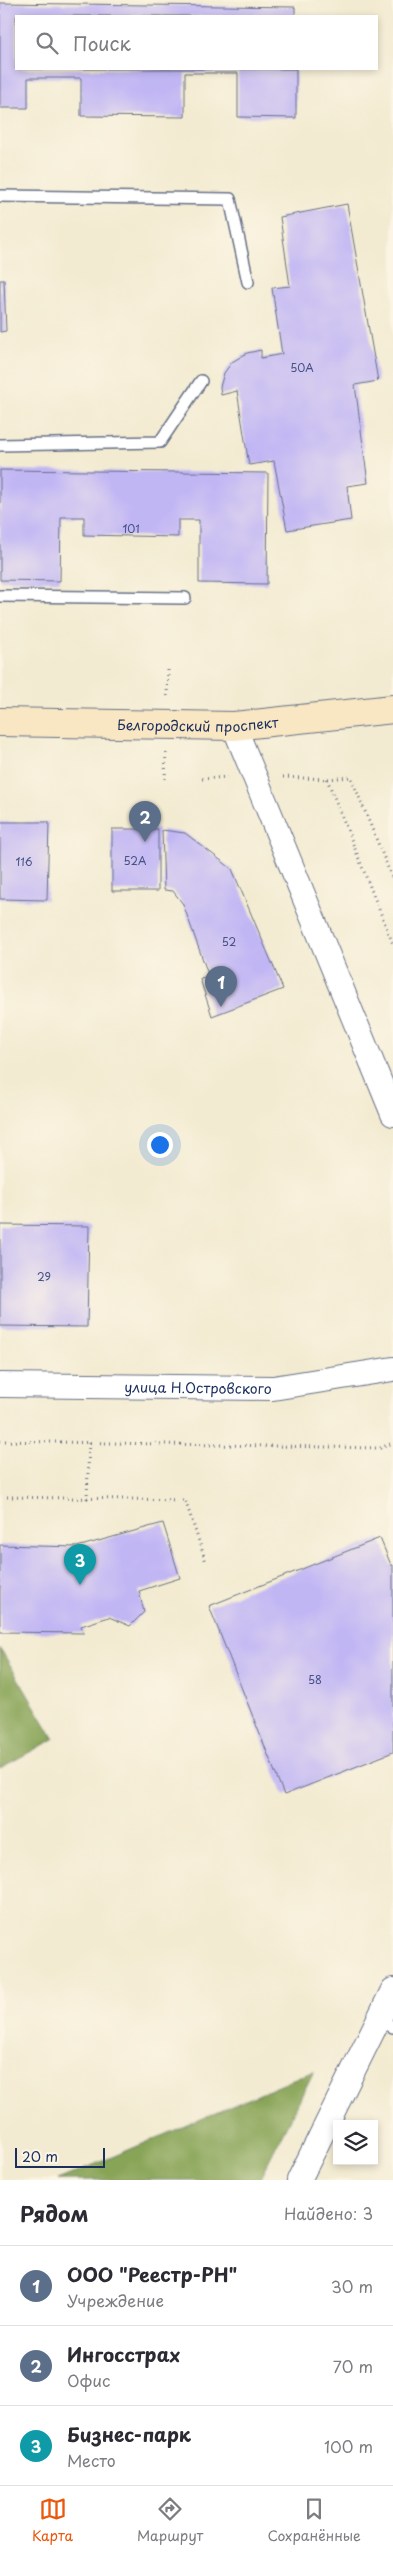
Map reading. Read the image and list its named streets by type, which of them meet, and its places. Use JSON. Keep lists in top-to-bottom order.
{
  "streets": {
    "main road": ["Белгородский проспект"],
    "street": ["улица Н.Островского"]
  },
  "house_numbers": [
    "50А",
    "101",
    "52А",
    "116",
    "52",
    "29",
    "58"
  ],
  "scale_bar": "20 m",
  "page": {
    "search": "Поиск",
    "pins": ["2", "1", "3"],
    "scale": "20 m",
    "heading": ["Рядом", "Найдено: 3"],
    "list": [
      {
        "mark": "1",
        "name": "ООО \"Реестр-РН\"",
        "note": "Учреждение",
        "value": "30 m"
      },
      {
        "mark": "2",
        "name": "Ингосстрах",
        "note": "Офис",
        "value": "70 m"
      },
      {
        "mark": "3",
        "name": "Бизнес-парк",
        "note": "Место",
        "value": "100 m"
      }
    ],
    "nav": ["Карта", "Маршрут", "Сохранённые"]
  }
}
